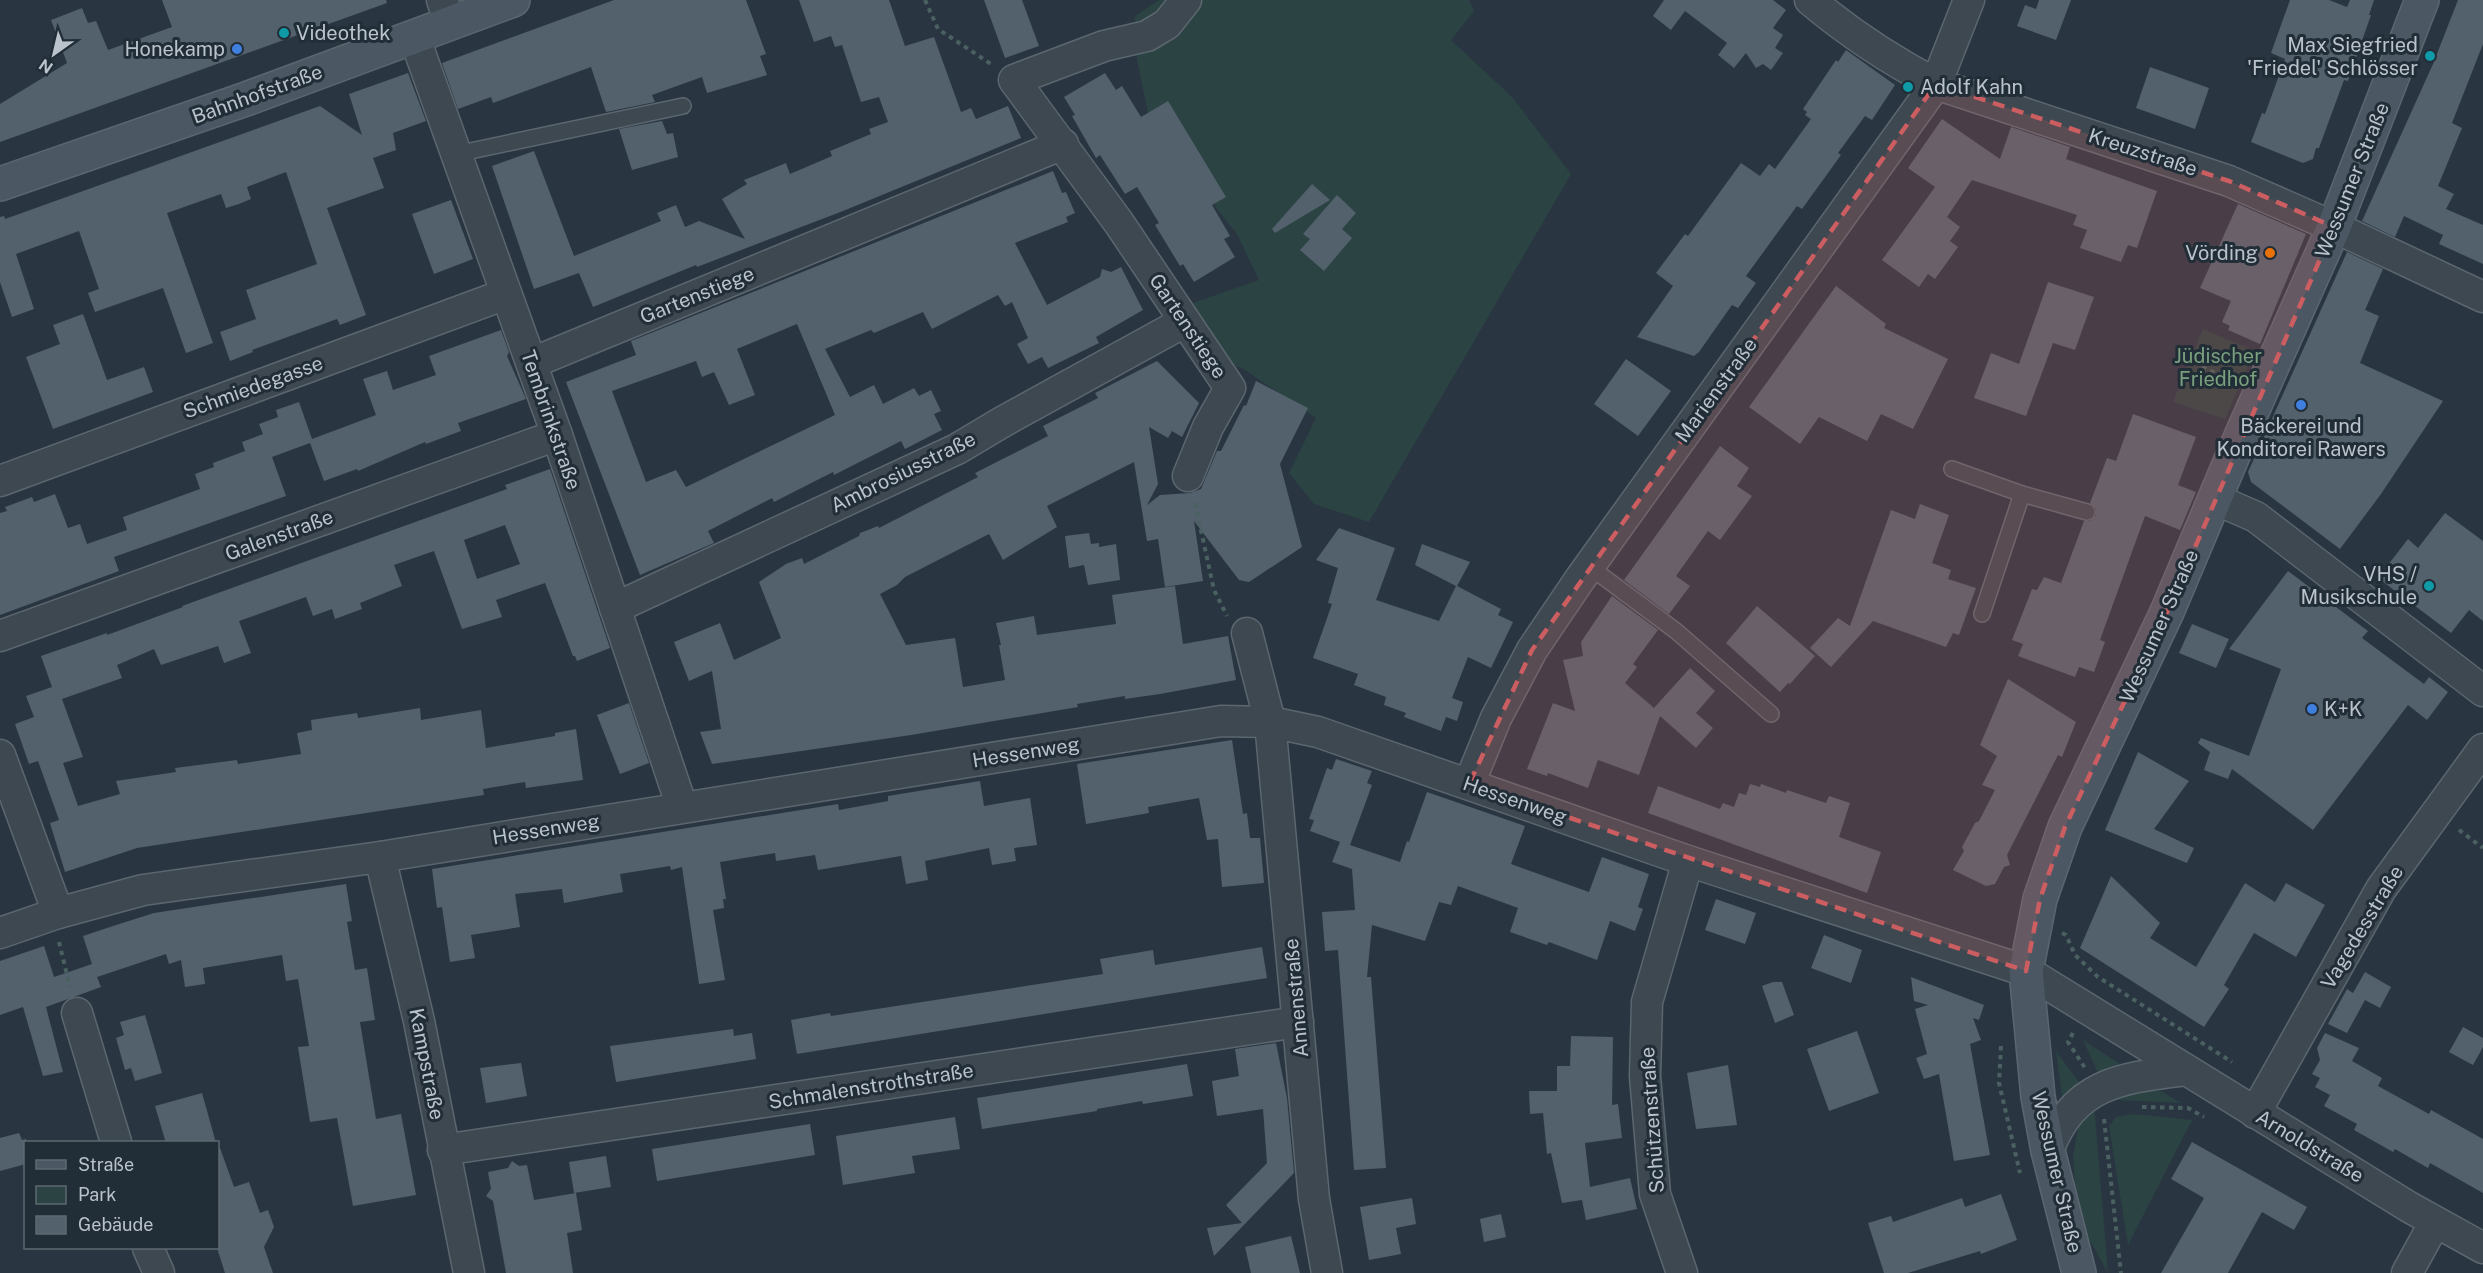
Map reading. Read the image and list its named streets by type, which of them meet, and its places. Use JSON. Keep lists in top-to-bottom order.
{
  "streets": {
    "street": [
      "Bahnhofstraße",
      "Kreuzstraße",
      "Wessumer Straße",
      "Gartenstiege",
      "Schmiedegasse",
      "Marienstraße",
      "Tembrinkstraße",
      "Ambrosiusstraße",
      "Galenstraße",
      "Hessenweg",
      "Vagedesstraße",
      "Annenstraße",
      "Kampstraße",
      "Schmalenstrothstraße",
      "Schützenstraße",
      "Arnoldstraße"
    ]
  },
  "crossings": [
    ["Bahnhofstraße", "Tembrinkstraße"],
    ["Kreuzstraße", "Wessumer Straße"],
    ["Kreuzstraße", "Marienstraße"],
    ["Wessumer Straße", "Hessenweg"],
    ["Wessumer Straße", "Arnoldstraße"],
    ["Gartenstiege", "Tembrinkstraße"],
    ["Gartenstiege", "Ambrosiusstraße"],
    ["Schmiedegasse", "Tembrinkstraße"],
    ["Marienstraße", "Hessenweg"],
    ["Tembrinkstraße", "Ambrosiusstraße"],
    ["Tembrinkstraße", "Galenstraße"],
    ["Tembrinkstraße", "Hessenweg"],
    ["Hessenweg", "Annenstraße"],
    ["Hessenweg", "Kampstraße"],
    ["Hessenweg", "Schützenstraße"],
    ["Hessenweg", "Arnoldstraße"],
    ["Vagedesstraße", "Arnoldstraße"],
    ["Annenstraße", "Schmalenstrothstraße"],
    ["Kampstraße", "Schmalenstrothstraße"]
  ],
  "parks": ["Jüdischer Friedhof"],
  "places": [
    "Videothek",
    "Honekamp",
    "Max Siegfried 'Friedel' Schlösser",
    "Adolf Kahn",
    "Vörding",
    "Bäckerei und Konditorei Rawers",
    "VHS / Musikschule",
    "K+K"
  ],
  "legend": ["Straße", "Park", "Gebäude"],
  "north": "bottom left"
}
